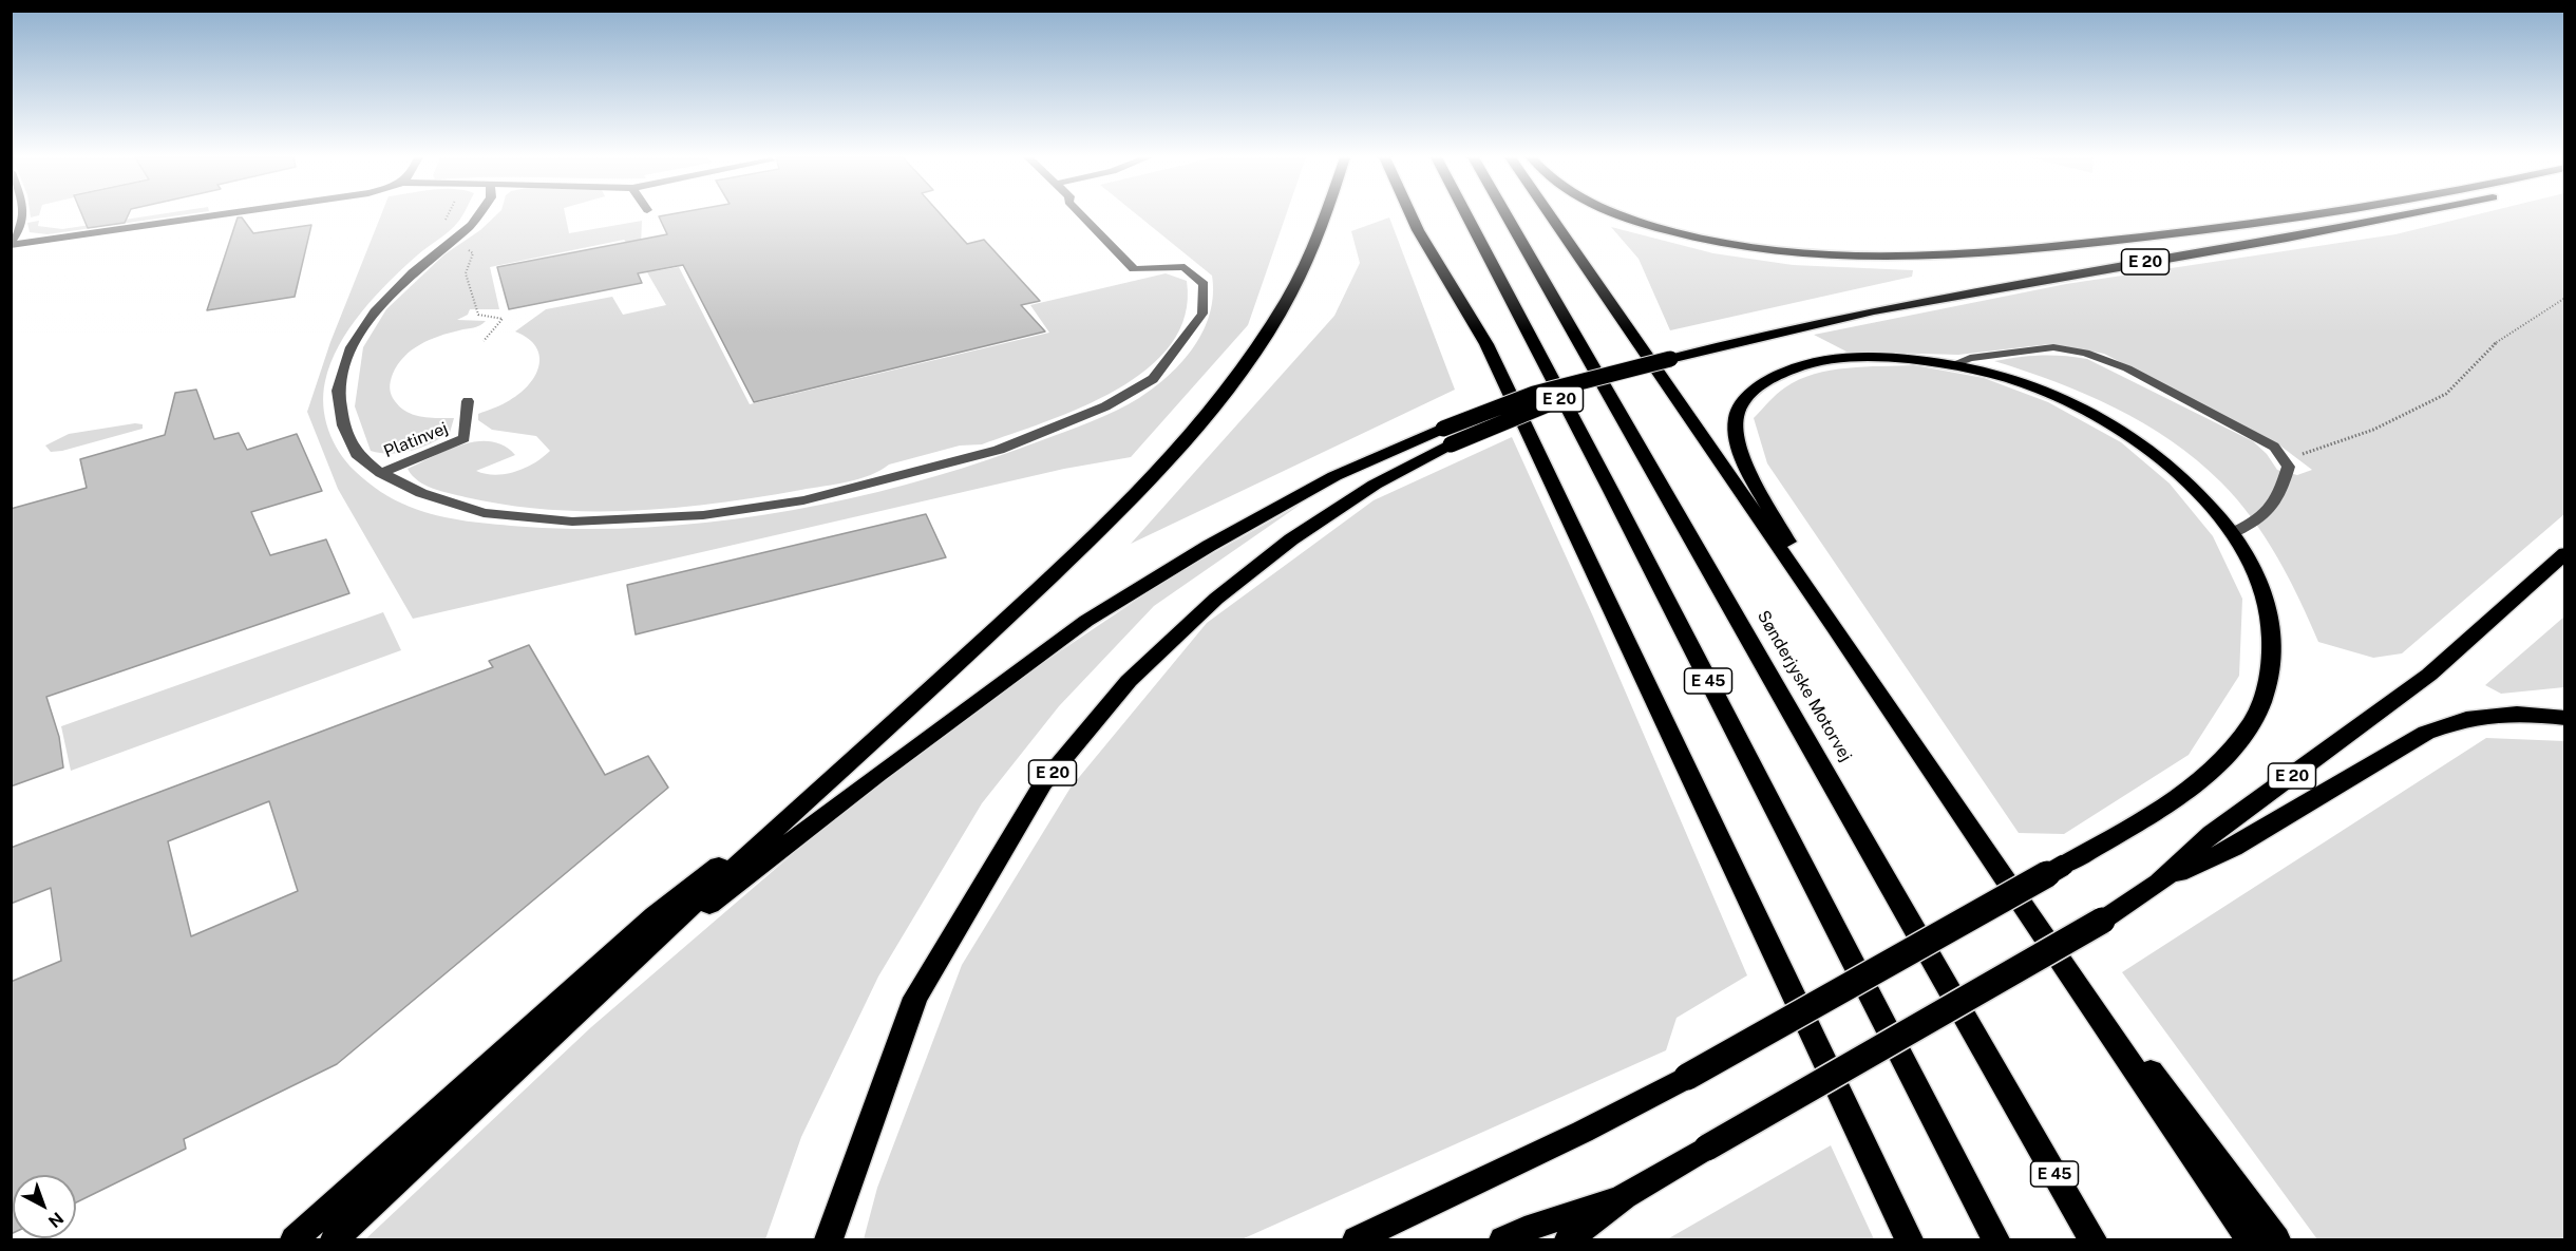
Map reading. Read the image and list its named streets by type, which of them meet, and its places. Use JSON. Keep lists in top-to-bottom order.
{
  "streets": {
    "highway": ["E 20", "E 45", "Sønderjyske Motorvej"],
    "street": ["Platinvej"]
  },
  "north": "bottom right"
}
